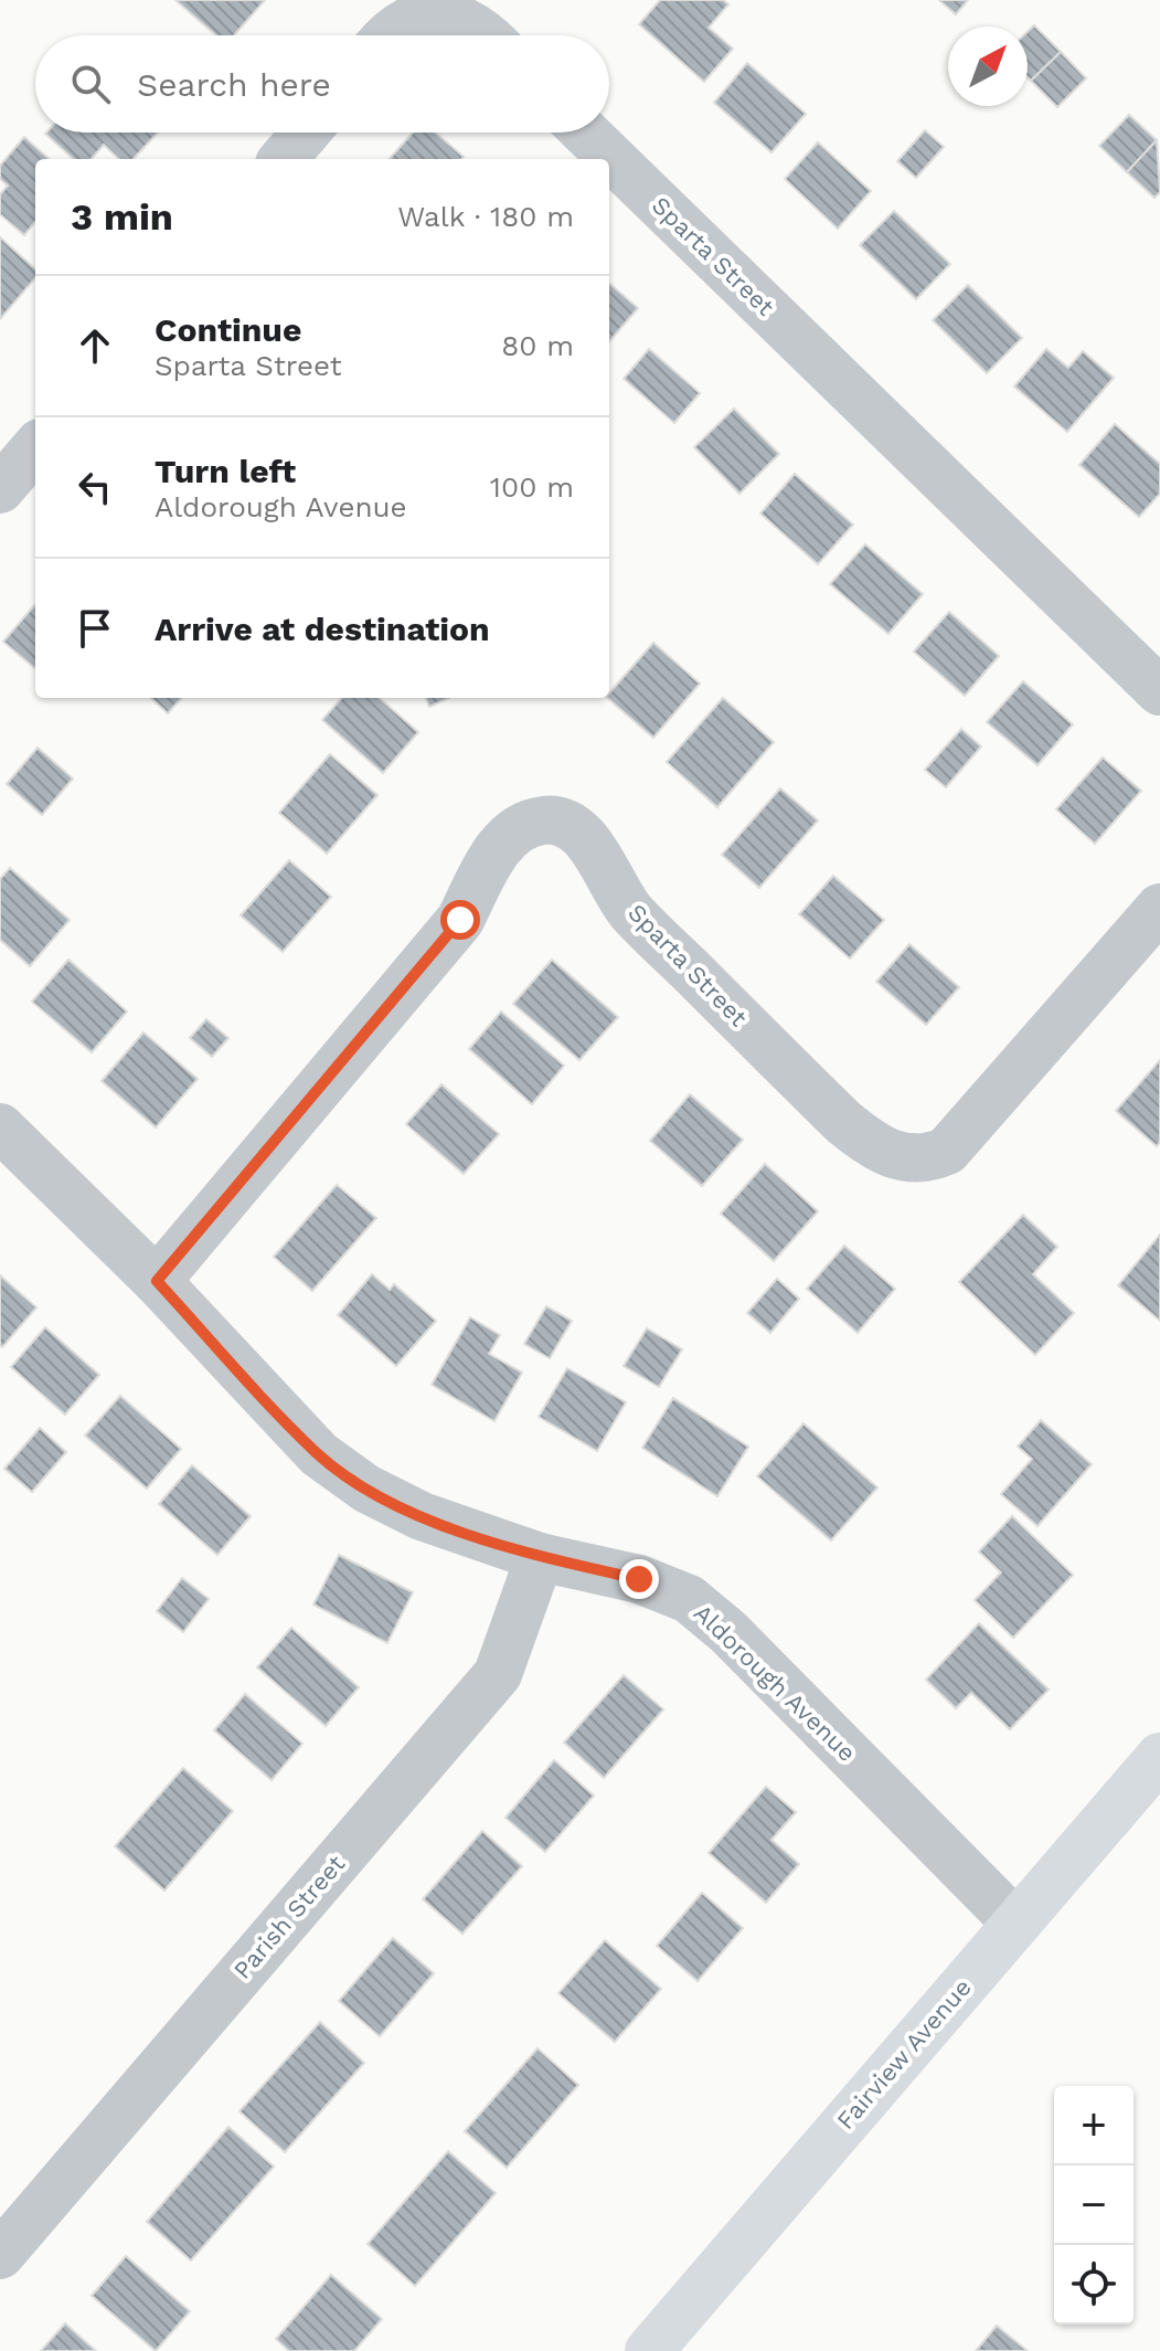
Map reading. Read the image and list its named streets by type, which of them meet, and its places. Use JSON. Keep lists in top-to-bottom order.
{
  "streets": {
    "main road": ["Fairview Avenue"],
    "street": ["Sparta Street", "Aldorough Avenue", "Parish Street"]
  },
  "crossings": [
    ["Sparta Street", "Aldorough Avenue"],
    ["Aldorough Avenue", "Parish Street"],
    ["Aldorough Avenue", "Fairview Avenue"]
  ],
  "north": "top right",
  "page": {
    "search": "Search here",
    "heading": ["3 min", "Walk · 180 m"],
    "list": [
      ["Continue", "Sparta Street", "80 m"],
      ["Turn left", "Aldorough Avenue", "100 m"],
      "Arrive at destination"
    ],
    "map_buttons": ["+", "−"]
  }
}
